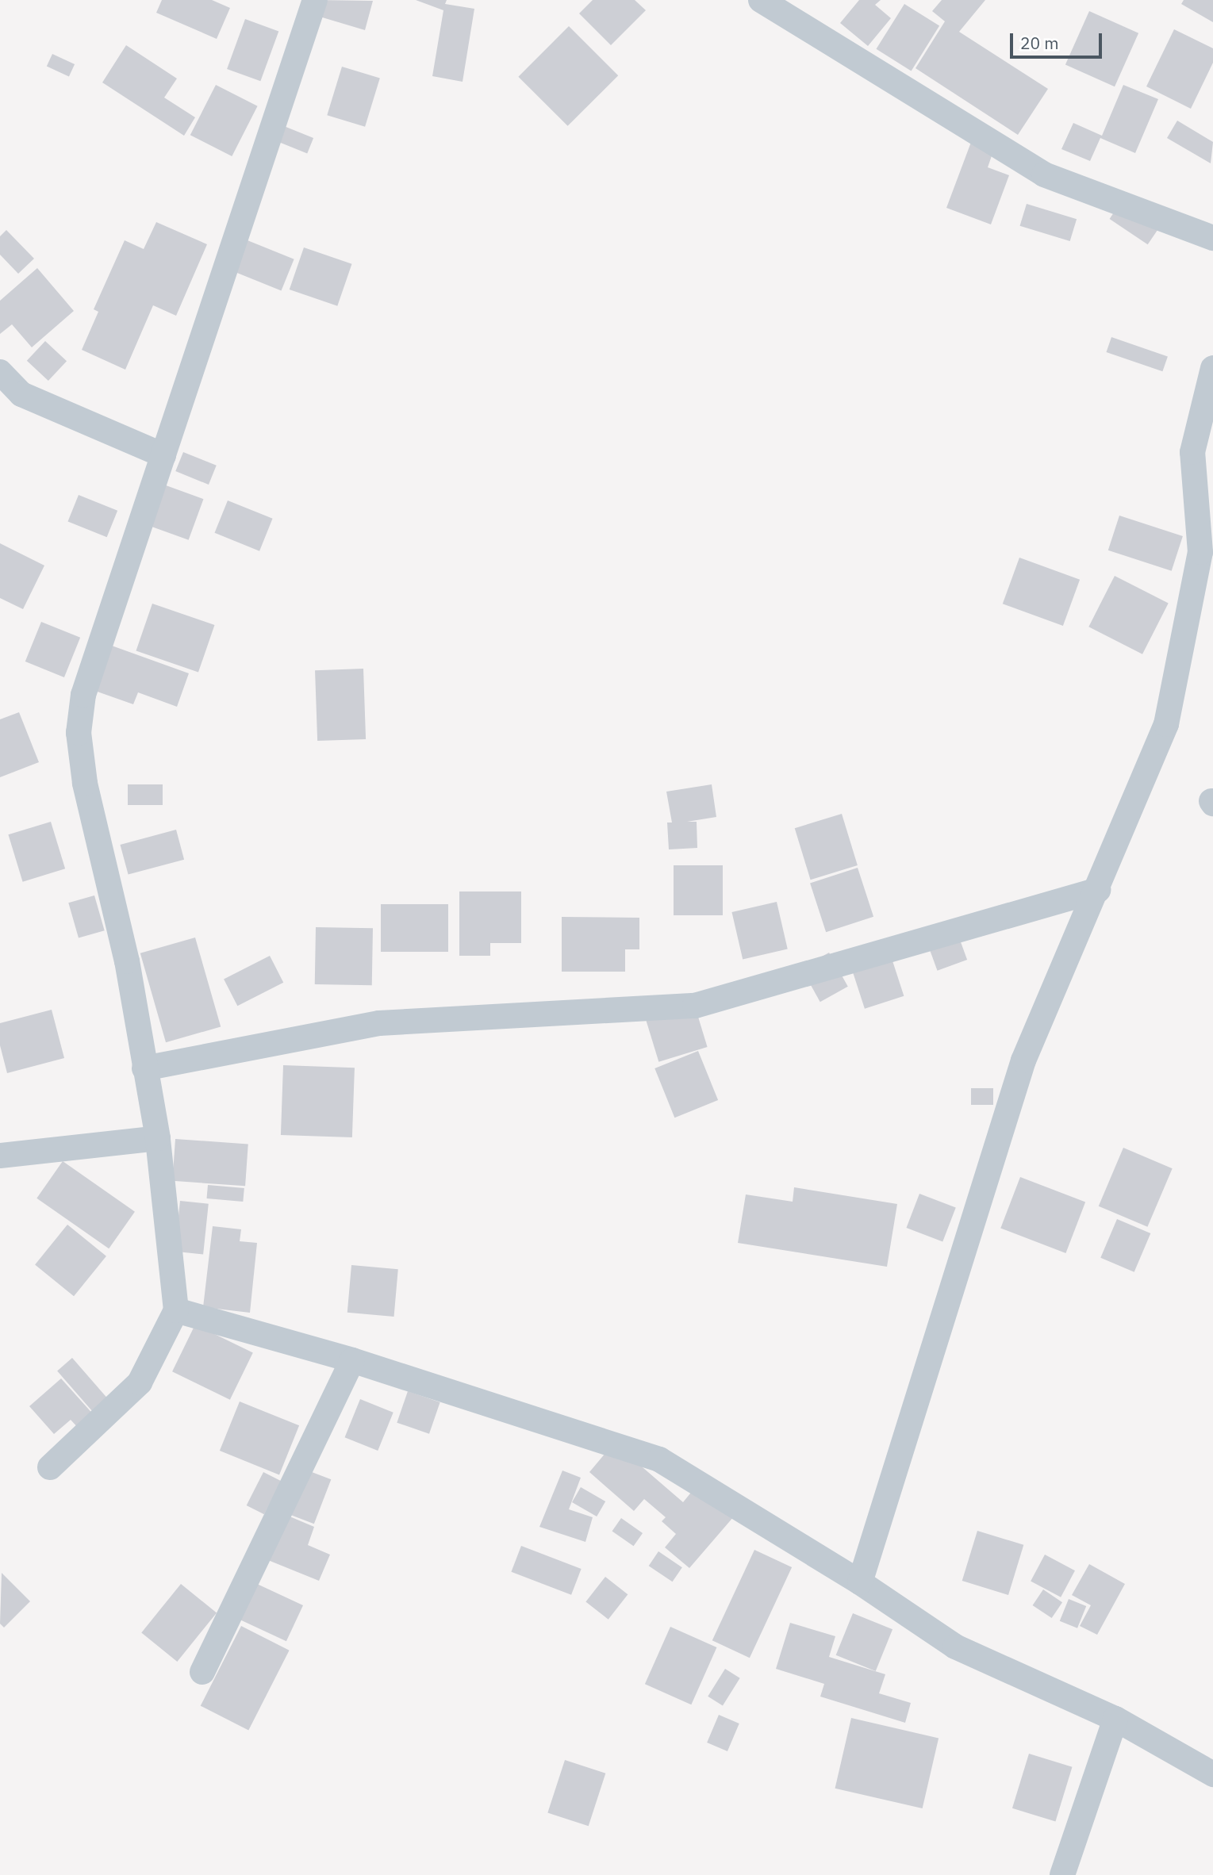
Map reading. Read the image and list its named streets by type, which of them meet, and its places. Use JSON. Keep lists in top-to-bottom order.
{
  "scale_bar": "20 m"
}
